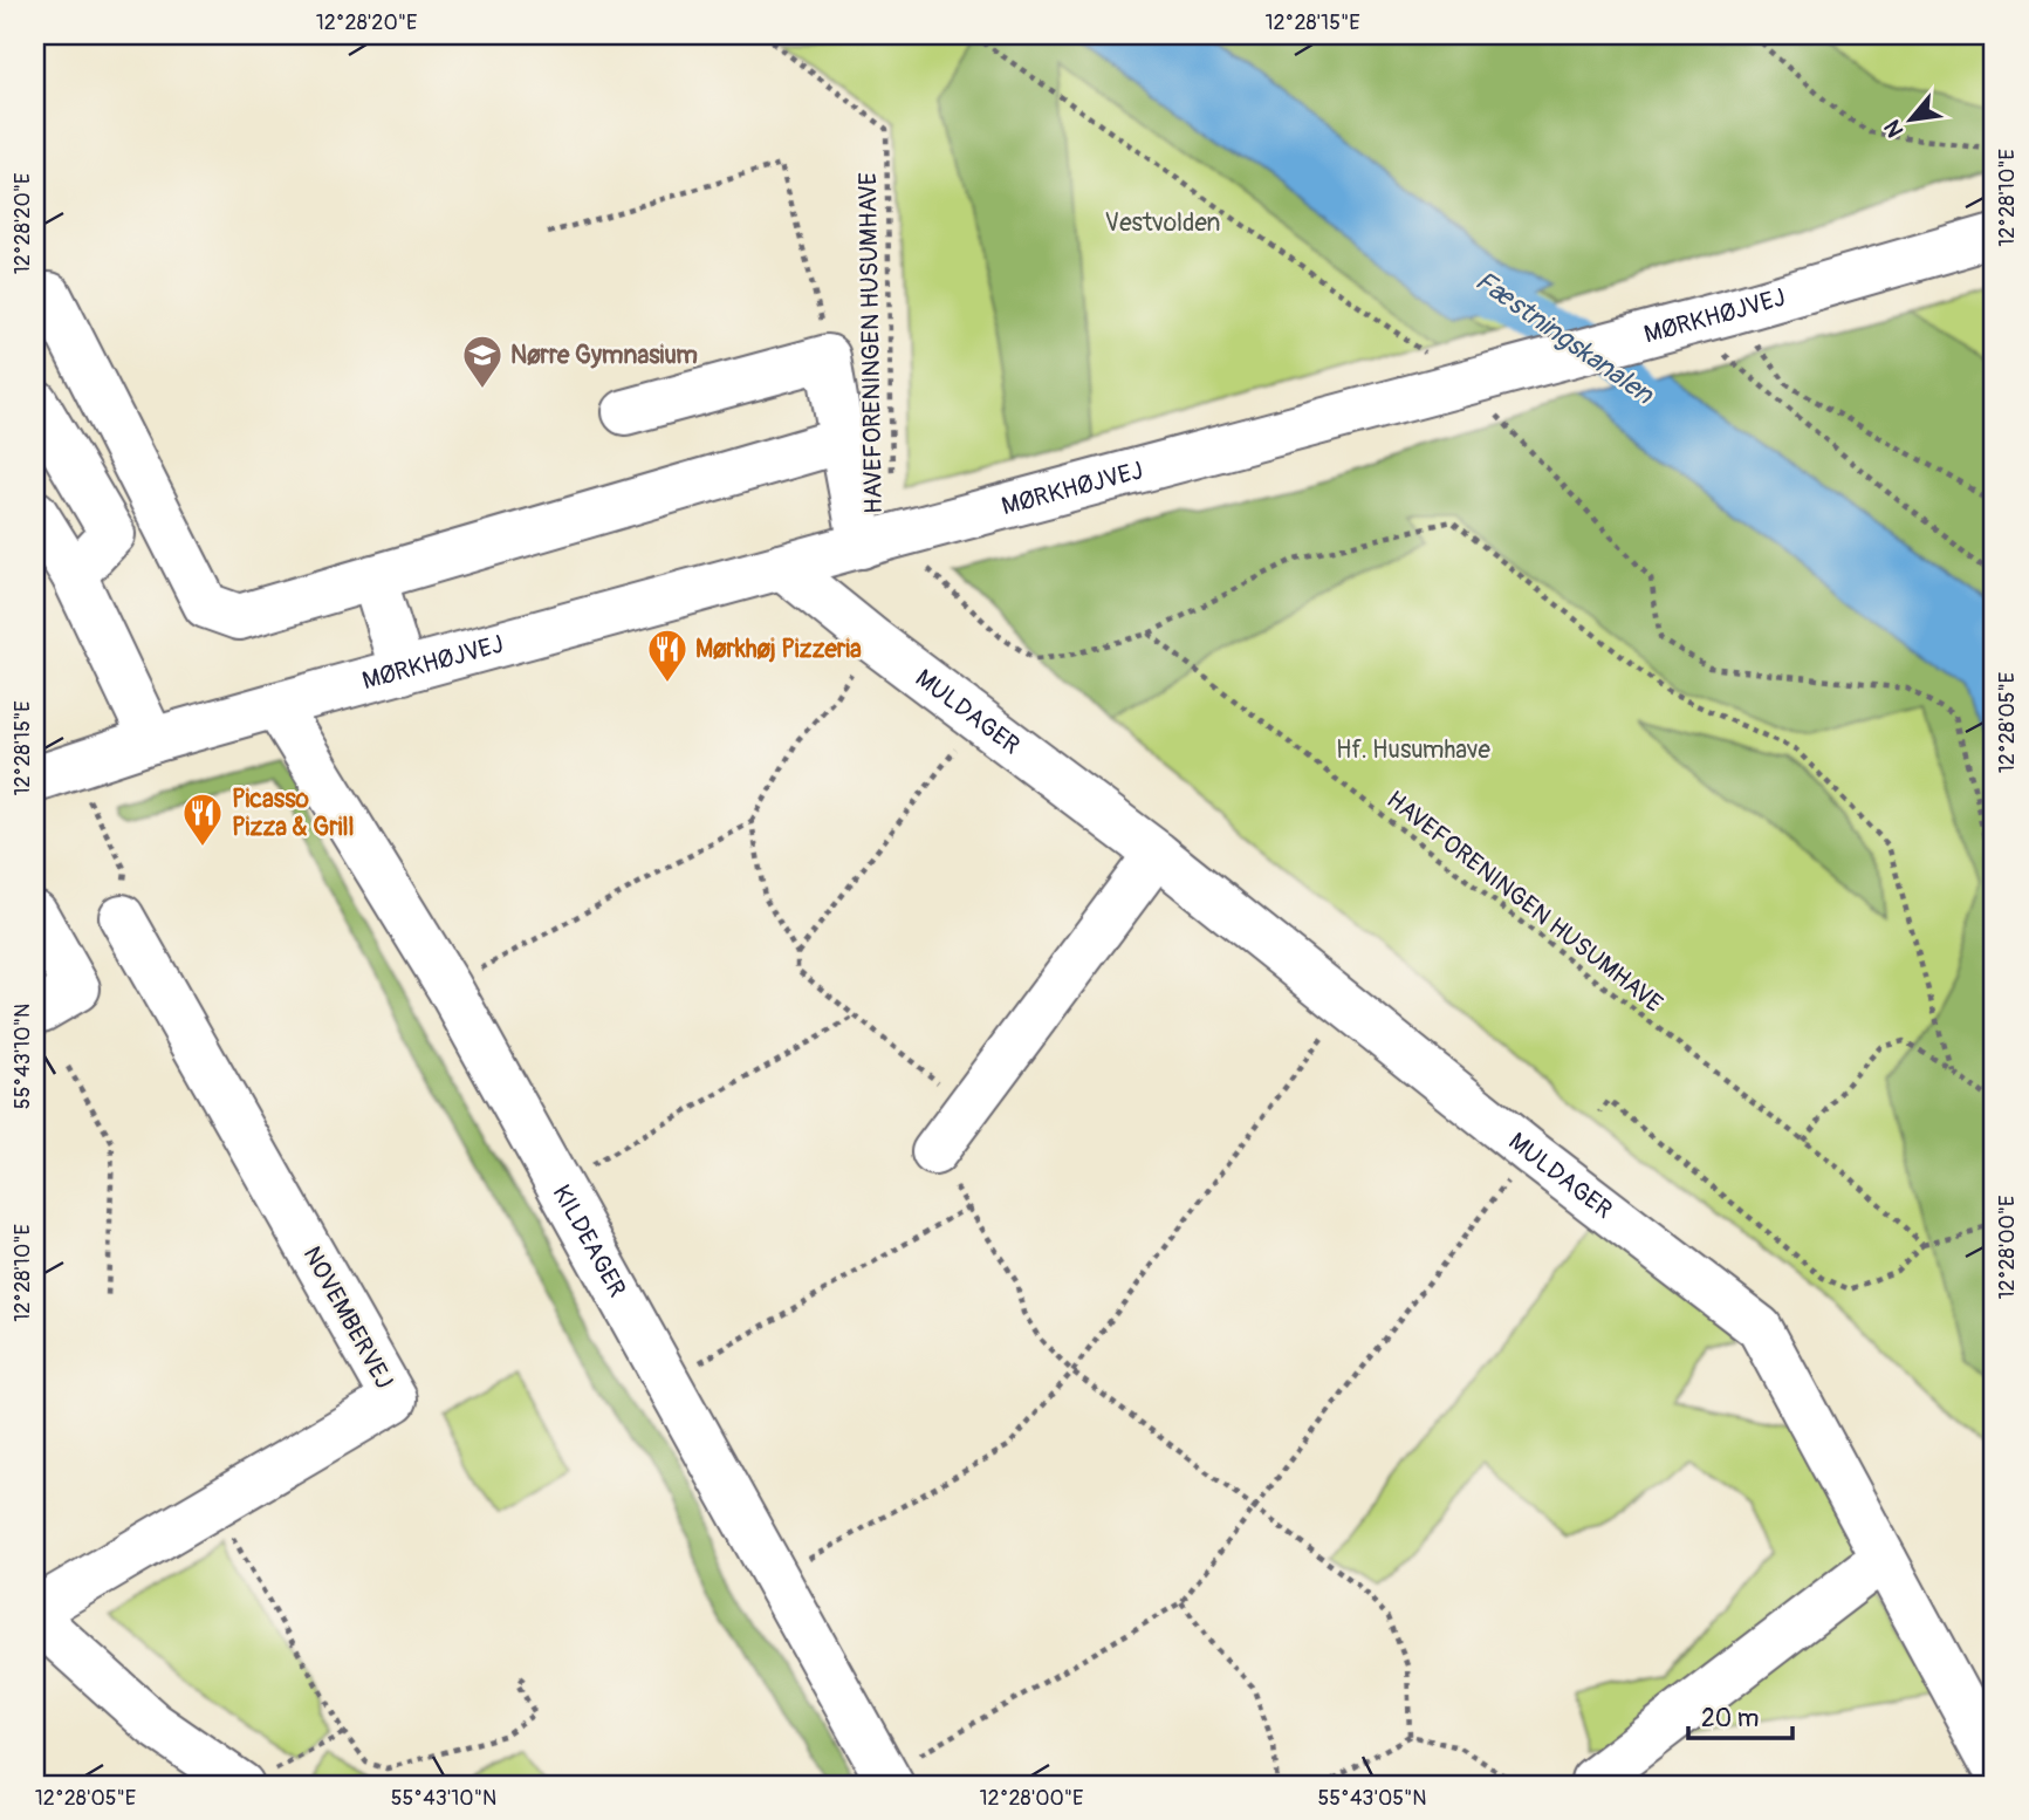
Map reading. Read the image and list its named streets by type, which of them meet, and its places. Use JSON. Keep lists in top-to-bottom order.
{
  "streets": {
    "street": [
      "MØRKHØJVEJ",
      "MULDAGER",
      "KILDEAGER",
      "NOVEMBERVEJ"
    ],
    "path": ["HAVEFORENINGEN HUSUMHAVE"]
  },
  "crossings": [
    ["MØRKHØJVEJ", "HAVEFORENINGEN HUSUMHAVE"],
    ["MØRKHØJVEJ", "MULDAGER"],
    ["MØRKHØJVEJ", "KILDEAGER"]
  ],
  "water": ["Fæstningskanalen"],
  "parks": ["Vestvolden", "Hf. Husumhave"],
  "places": {
    "school or university": ["Nørre Gymnasium"],
    "restaurant": ["Mørkhøj Pizzeria", "Picasso Pizza & Grill"]
  },
  "scale_bar": "20 m",
  "north": "bottom left",
  "coordinates": [
    "12°28'20\"E",
    "12°28'15\"E",
    "12°28'10\"E",
    "12°28'05\"E",
    "55°43'10\"N",
    "12°28'00\"E",
    "55°43'05\"N"
  ]
}
